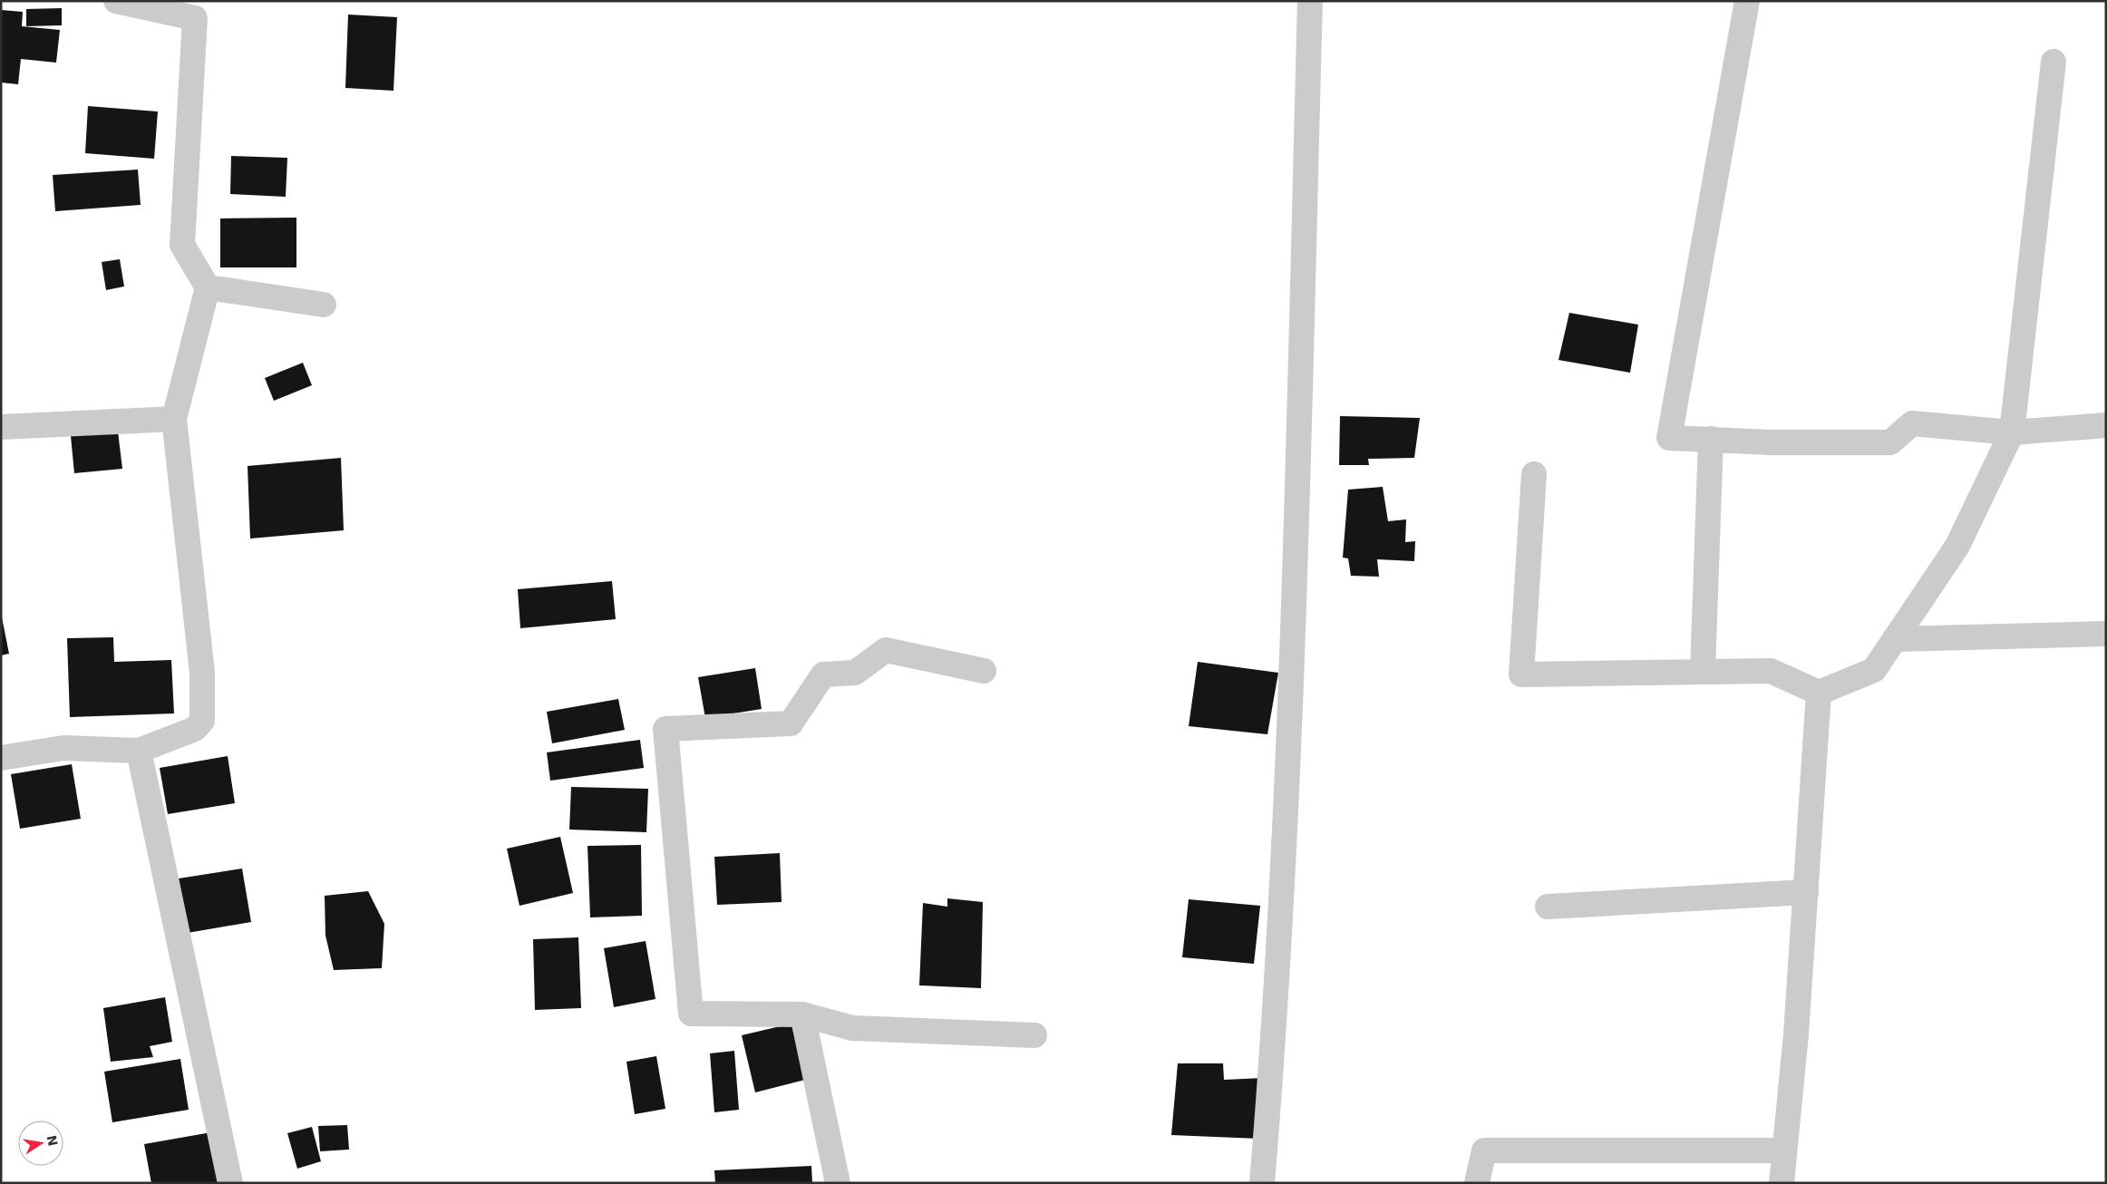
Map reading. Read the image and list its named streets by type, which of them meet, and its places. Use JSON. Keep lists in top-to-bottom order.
{
  "north": "right"
}
